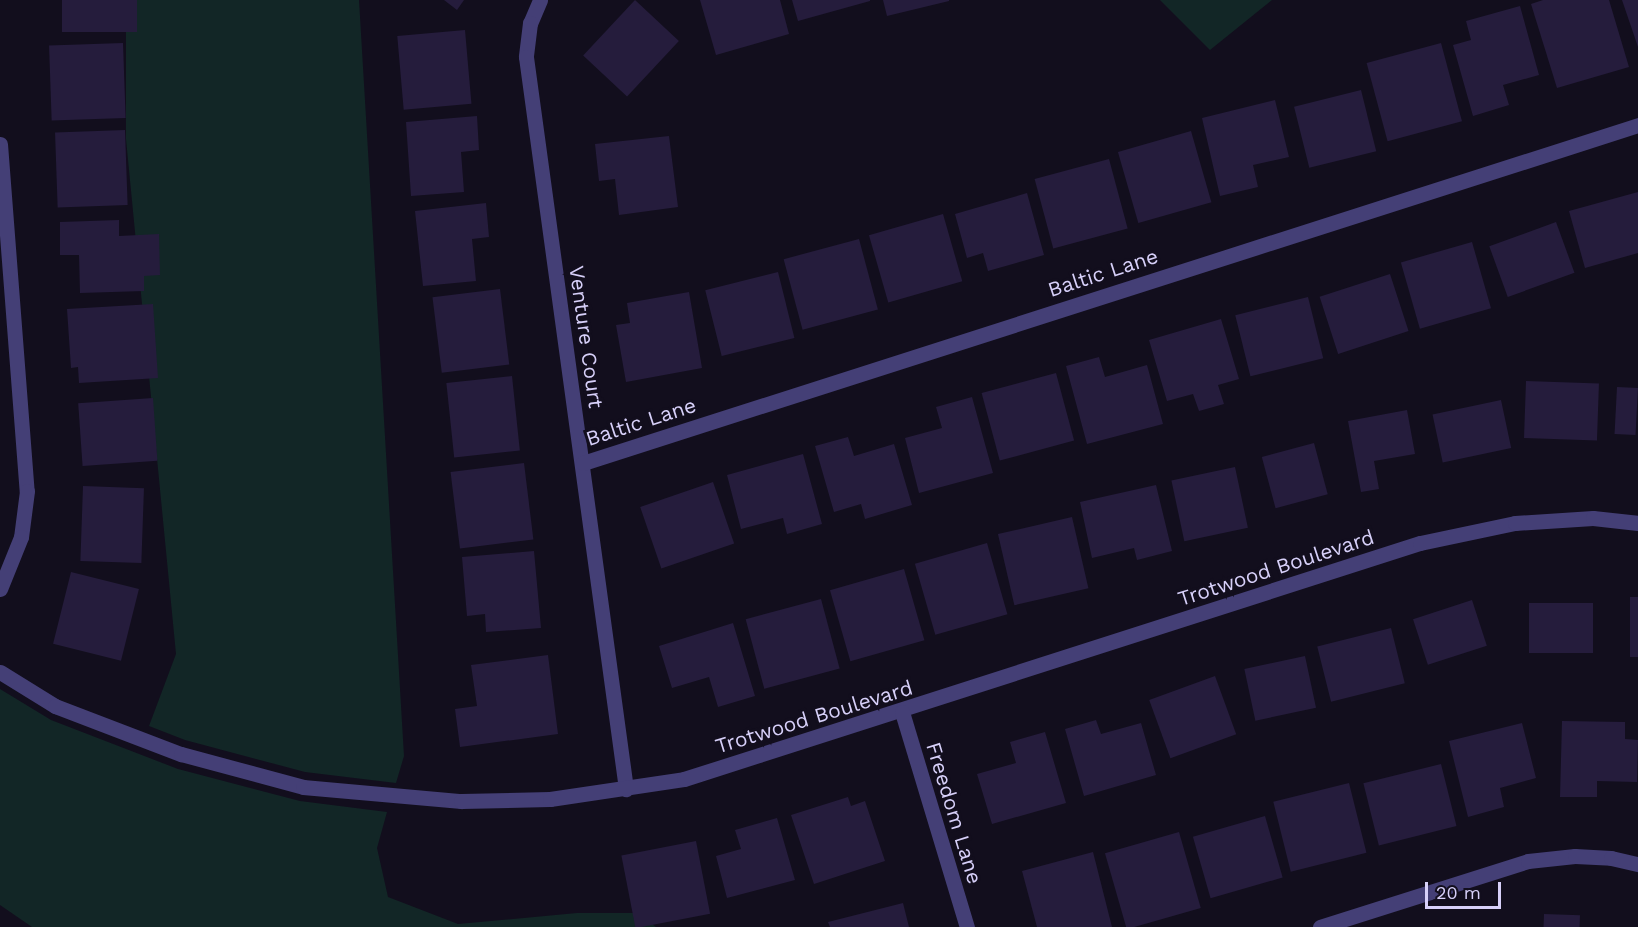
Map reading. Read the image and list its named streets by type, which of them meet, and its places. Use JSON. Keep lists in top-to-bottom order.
{
  "streets": {
    "street": [
      "Baltic Lane",
      "Venture Court",
      "Trotwood Boulevard",
      "Freedom Lane"
    ]
  },
  "crossings": [
    ["Baltic Lane", "Venture Court"],
    ["Venture Court", "Trotwood Boulevard"],
    ["Trotwood Boulevard", "Freedom Lane"]
  ],
  "scale_bar": "20 m"
}
